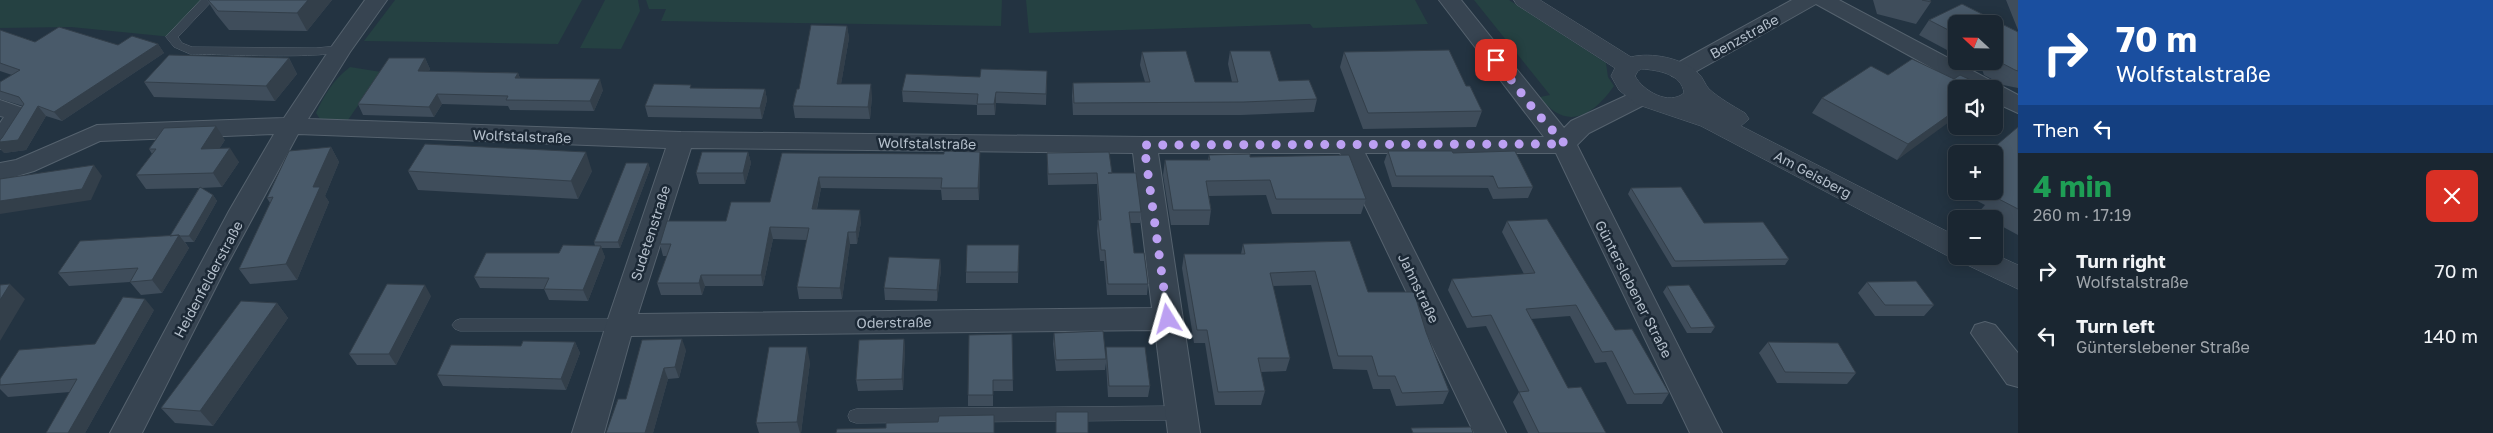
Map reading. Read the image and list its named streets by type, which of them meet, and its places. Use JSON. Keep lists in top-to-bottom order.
{
  "streets": {
    "street": [
      "Benzstraße",
      "Wolfstalstraße",
      "Am Geisberg",
      "Sudetenstraße",
      "Heidenfelderstraße",
      "Jahnstraße",
      "Günterslebener Straße",
      "Oderstraße"
    ]
  },
  "crossings": [
    ["Benzstraße", "Am Geisberg"],
    ["Wolfstalstraße", "Sudetenstraße"],
    ["Wolfstalstraße", "Heidenfelderstraße"],
    ["Wolfstalstraße", "Jahnstraße"],
    ["Wolfstalstraße", "Günterslebener Straße"],
    ["Sudetenstraße", "Oderstraße"]
  ],
  "north": "left",
  "page": {
    "turn": ["70 m", "Wolfstalstraße"],
    "map_buttons": ["+", "−"],
    "then": "Then",
    "heading": ["4 min", "260 m · 17:19"],
    "list": [
      {
        "name": "Turn right",
        "note": "Wolfstalstraße",
        "value": "70 m"
      },
      {
        "name": "Turn left",
        "note": "Günterslebener Straße",
        "value": "140 m"
      }
    ]
  }
}
